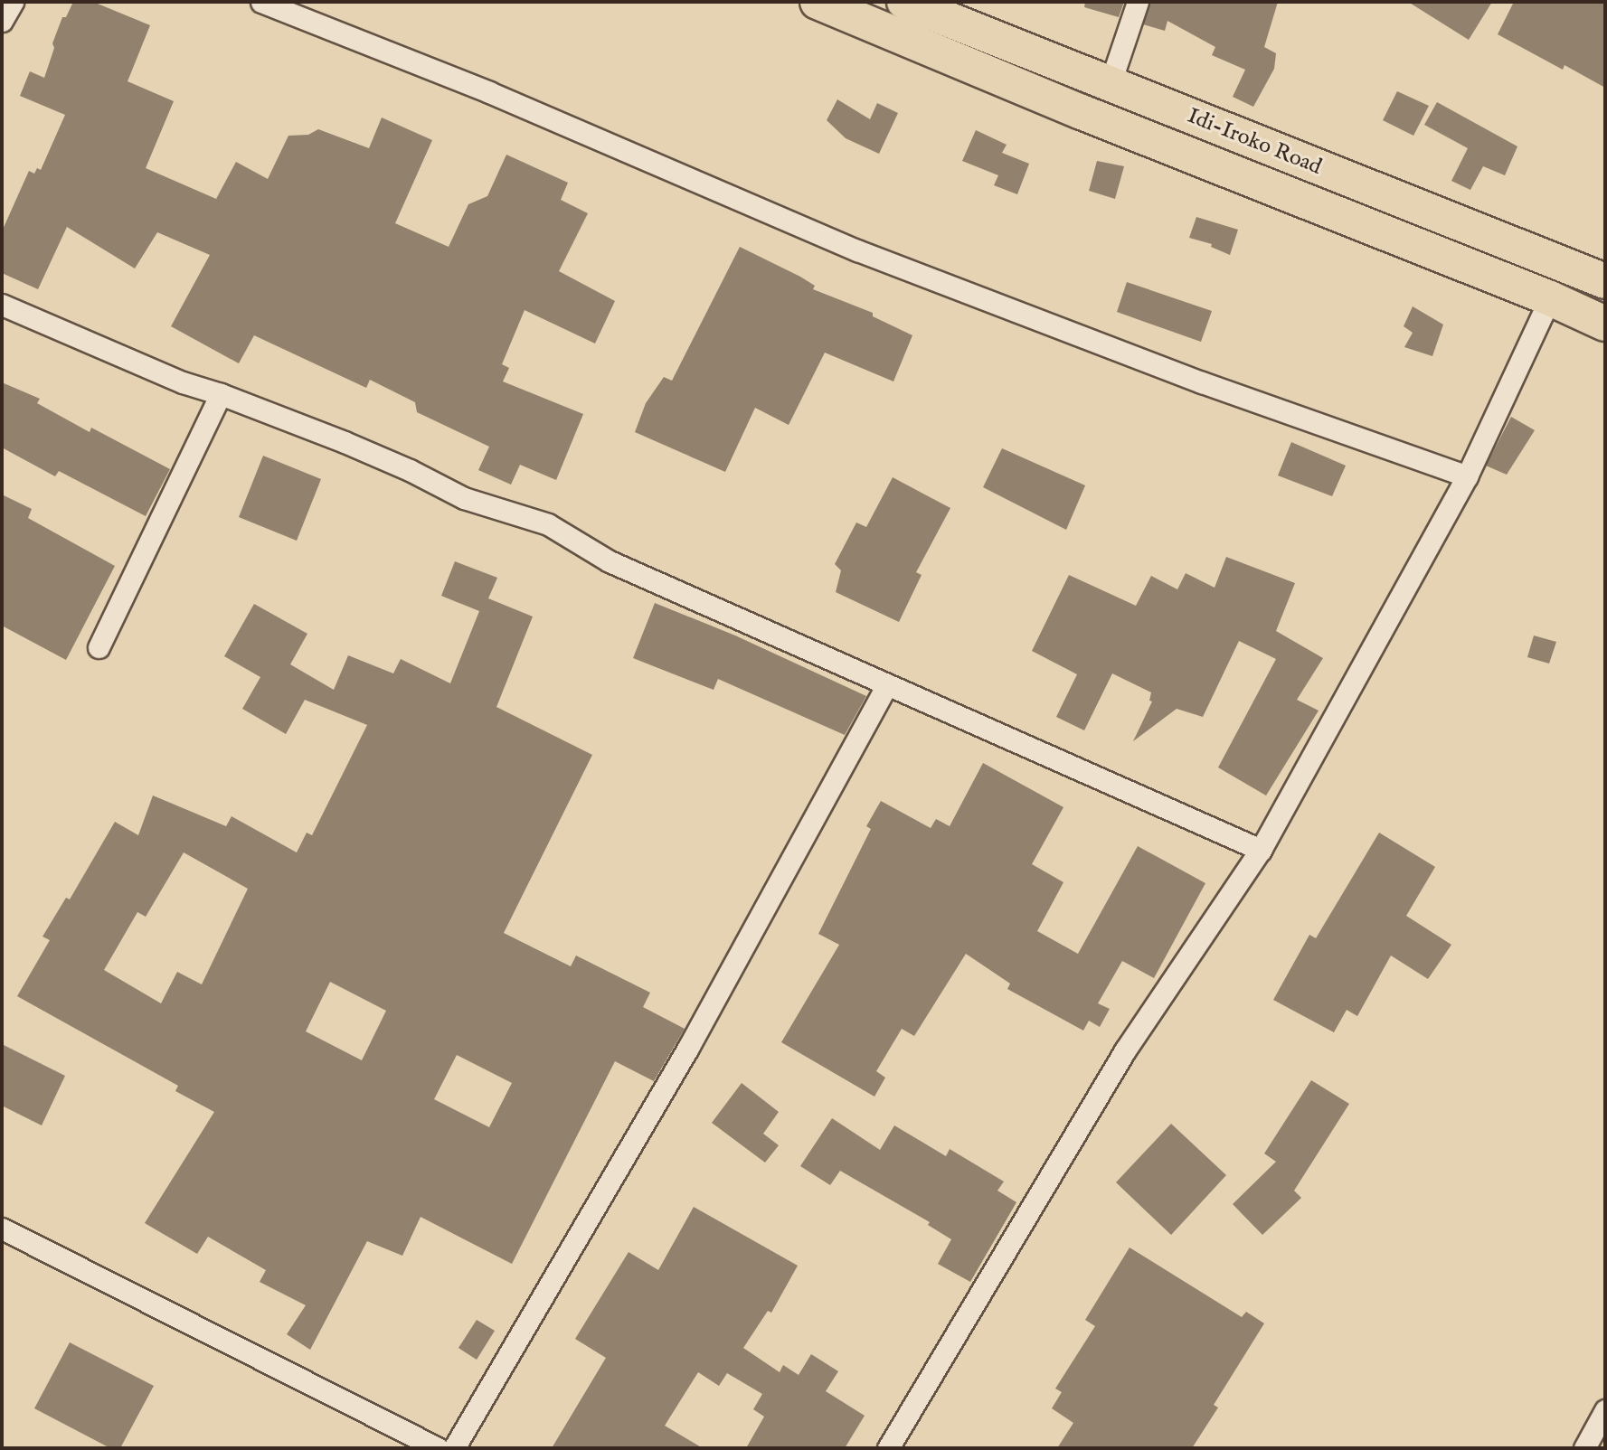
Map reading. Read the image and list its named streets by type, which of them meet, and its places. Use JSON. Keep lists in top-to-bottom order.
{
  "streets": {
    "highway": ["Idi-Iroko Road"]
  }
}
